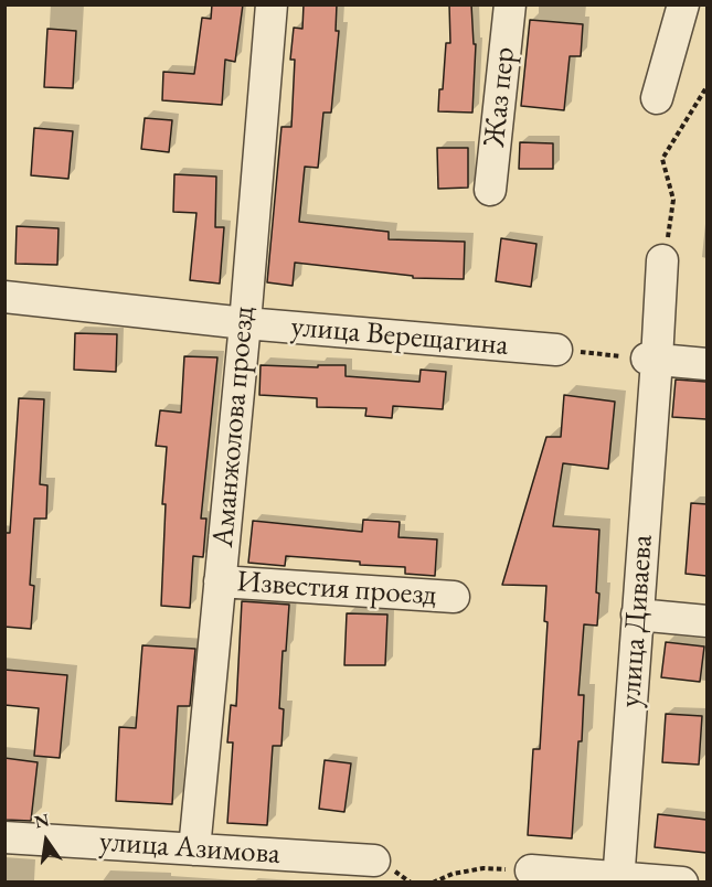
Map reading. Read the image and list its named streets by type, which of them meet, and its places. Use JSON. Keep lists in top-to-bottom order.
{
  "streets": {
    "street": [
      "Жаз пер",
      "улица Верещагина",
      "Аманжолова проезд",
      "Известия проезд",
      "улица Диваева",
      "улица Азимова"
    ]
  },
  "crossings": [
    ["улица Верещагина", "Аманжолова проезд"],
    ["Аманжолова проезд", "Известия проезд"],
    ["Аманжолова проезд", "улица Азимова"]
  ],
  "north": "top"
}
